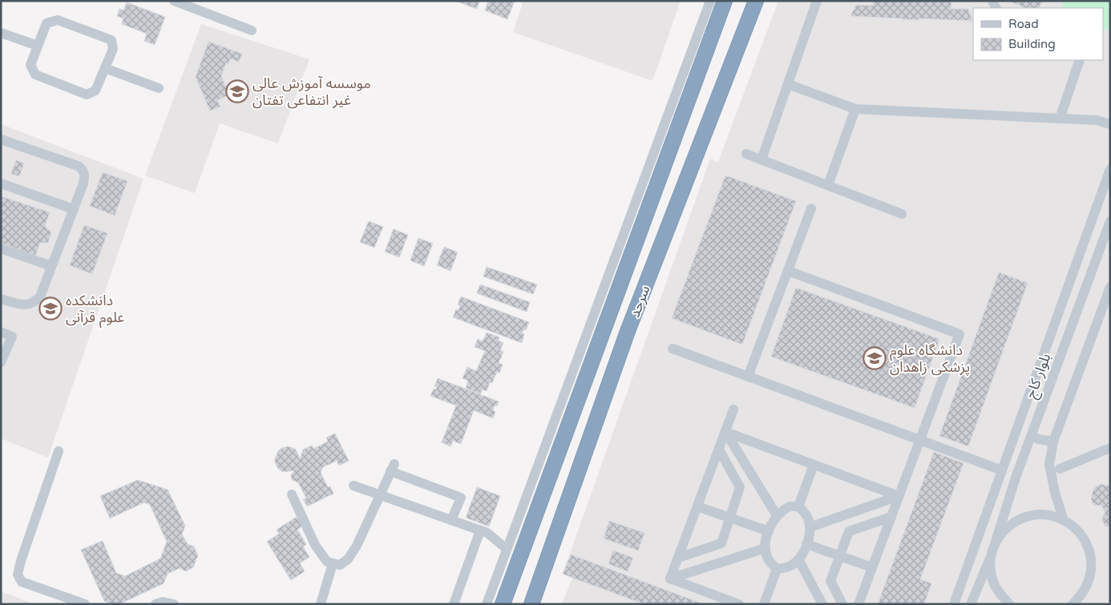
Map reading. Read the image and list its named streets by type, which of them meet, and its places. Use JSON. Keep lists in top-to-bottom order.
{
  "streets": {
    "highway": ["سرحد"],
    "street": ["بلوار کاج"]
  },
  "places": {
    "school or university": ["موسسه آموزش عالی غیر انتفاعی تفتان", "دانشکده علوم قرآنی", "دانشگاه علوم پزشکی زاهدان"]
  },
  "legend": ["Road", "Building"]
}
